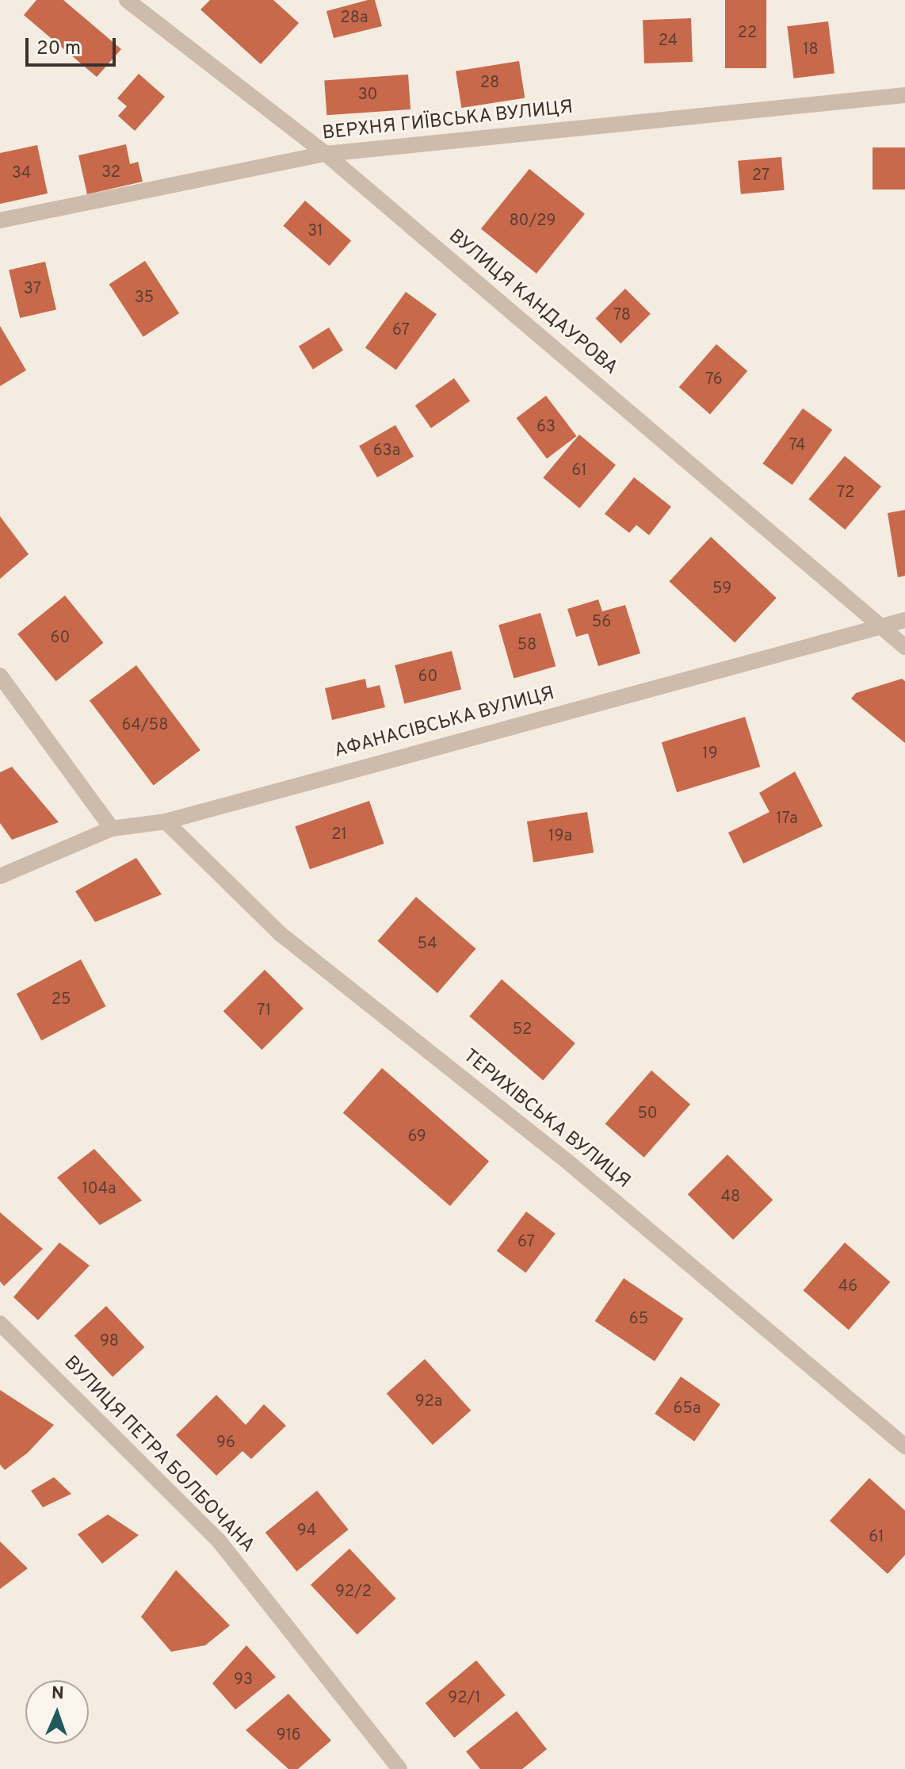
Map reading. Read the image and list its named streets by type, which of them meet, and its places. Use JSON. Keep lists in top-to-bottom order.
{
  "streets": {
    "street": [
      "ВЕРХНЯ ГИЇВСЬКА ВУЛИЦЯ",
      "ВУЛИЦЯ КАНДАУРОВА",
      "АФАНАСІВСЬКА ВУЛИЦЯ",
      "ТЕРИХІВСЬКА ВУЛИЦЯ",
      "ВУЛИЦЯ ПЕТРА БОЛБОЧАНА"
    ]
  },
  "crossings": [
    ["ВЕРХНЯ ГИЇВСЬКА ВУЛИЦЯ", "ВУЛИЦЯ КАНДАУРОВА"],
    ["ВУЛИЦЯ КАНДАУРОВА", "АФАНАСІВСЬКА ВУЛИЦЯ"],
    ["АФАНАСІВСЬКА ВУЛИЦЯ", "ТЕРИХІВСЬКА ВУЛИЦЯ"]
  ],
  "house_numbers": [
    "28а",
    "22",
    "24",
    "18",
    "28",
    "30",
    "32",
    "34",
    "27",
    "80/29",
    "31",
    "37",
    "35",
    "78",
    "67",
    "76",
    "63",
    "74",
    "63а",
    "61",
    "72",
    "59",
    "56",
    "60",
    "58",
    "60",
    "64/58",
    "19",
    "17а",
    "21",
    "19а",
    "54",
    "25",
    "71",
    "52",
    "50",
    "69",
    "104а",
    "48",
    "67",
    "46",
    "65",
    "98",
    "92а",
    "65а",
    "96",
    "94",
    "61",
    "92/2",
    "93",
    "92/1",
    "91б"
  ],
  "scale_bar": "20 m",
  "north": "top"
}
